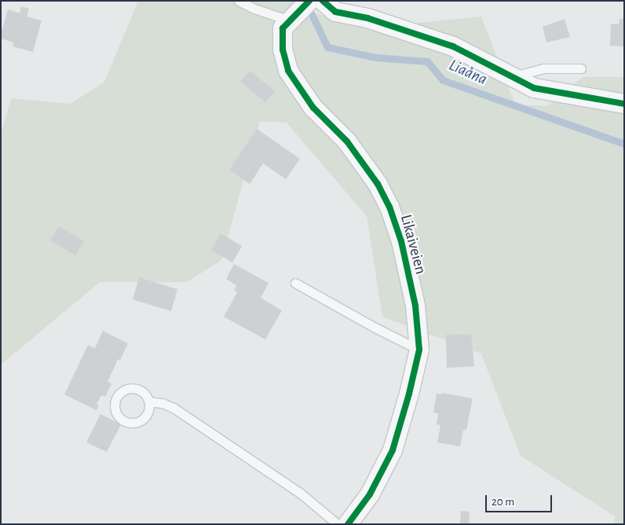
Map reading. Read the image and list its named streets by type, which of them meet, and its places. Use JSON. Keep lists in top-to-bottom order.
{
  "streets": {
    "street": ["Likaiveien"]
  },
  "water": ["Liaåna"],
  "scale_bar": "20 m"
}
